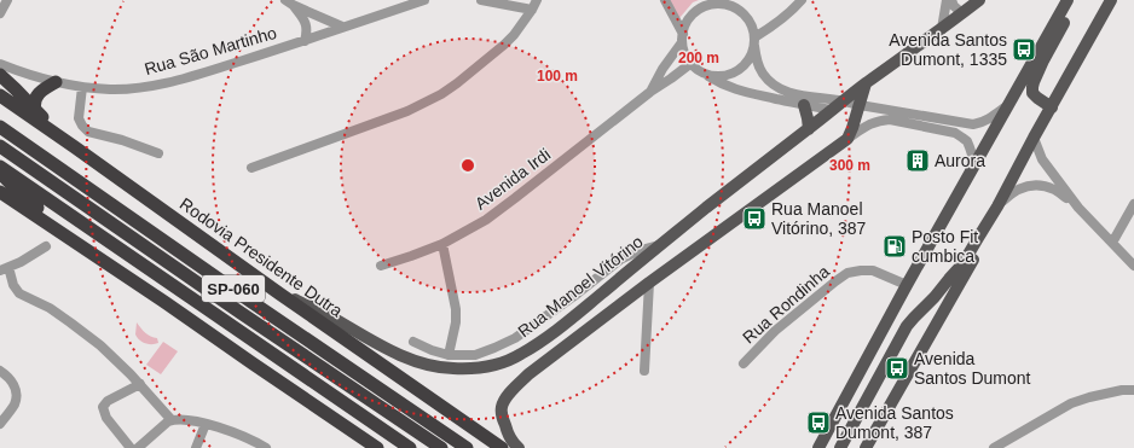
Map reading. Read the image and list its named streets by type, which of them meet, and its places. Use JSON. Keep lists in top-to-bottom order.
{
  "streets": {
    "highway": ["Rodovia Presidente Dutra", "SP-060"],
    "main road": ["Rua Manoel Vitórino"],
    "street": ["Rua São Martinho", "Avenida Irdi", "Rua Rondinha"]
  },
  "crossings": [
    ["Rodovia Presidente Dutra", "Rua Manoel Vitórino"]
  ],
  "places": {
    "bus stop": [
      "Avenida Santos Dumont, 1335",
      "Rua Manoel Vitórino, 387",
      "Avenida Santos Dumont",
      "Avenida Santos Dumont, 387"
    ],
    "building": ["Aurora"],
    "fuel station": ["Posto Fit cumbica"]
  },
  "rings": ["200 m", "100 m", "300 m"]
}
